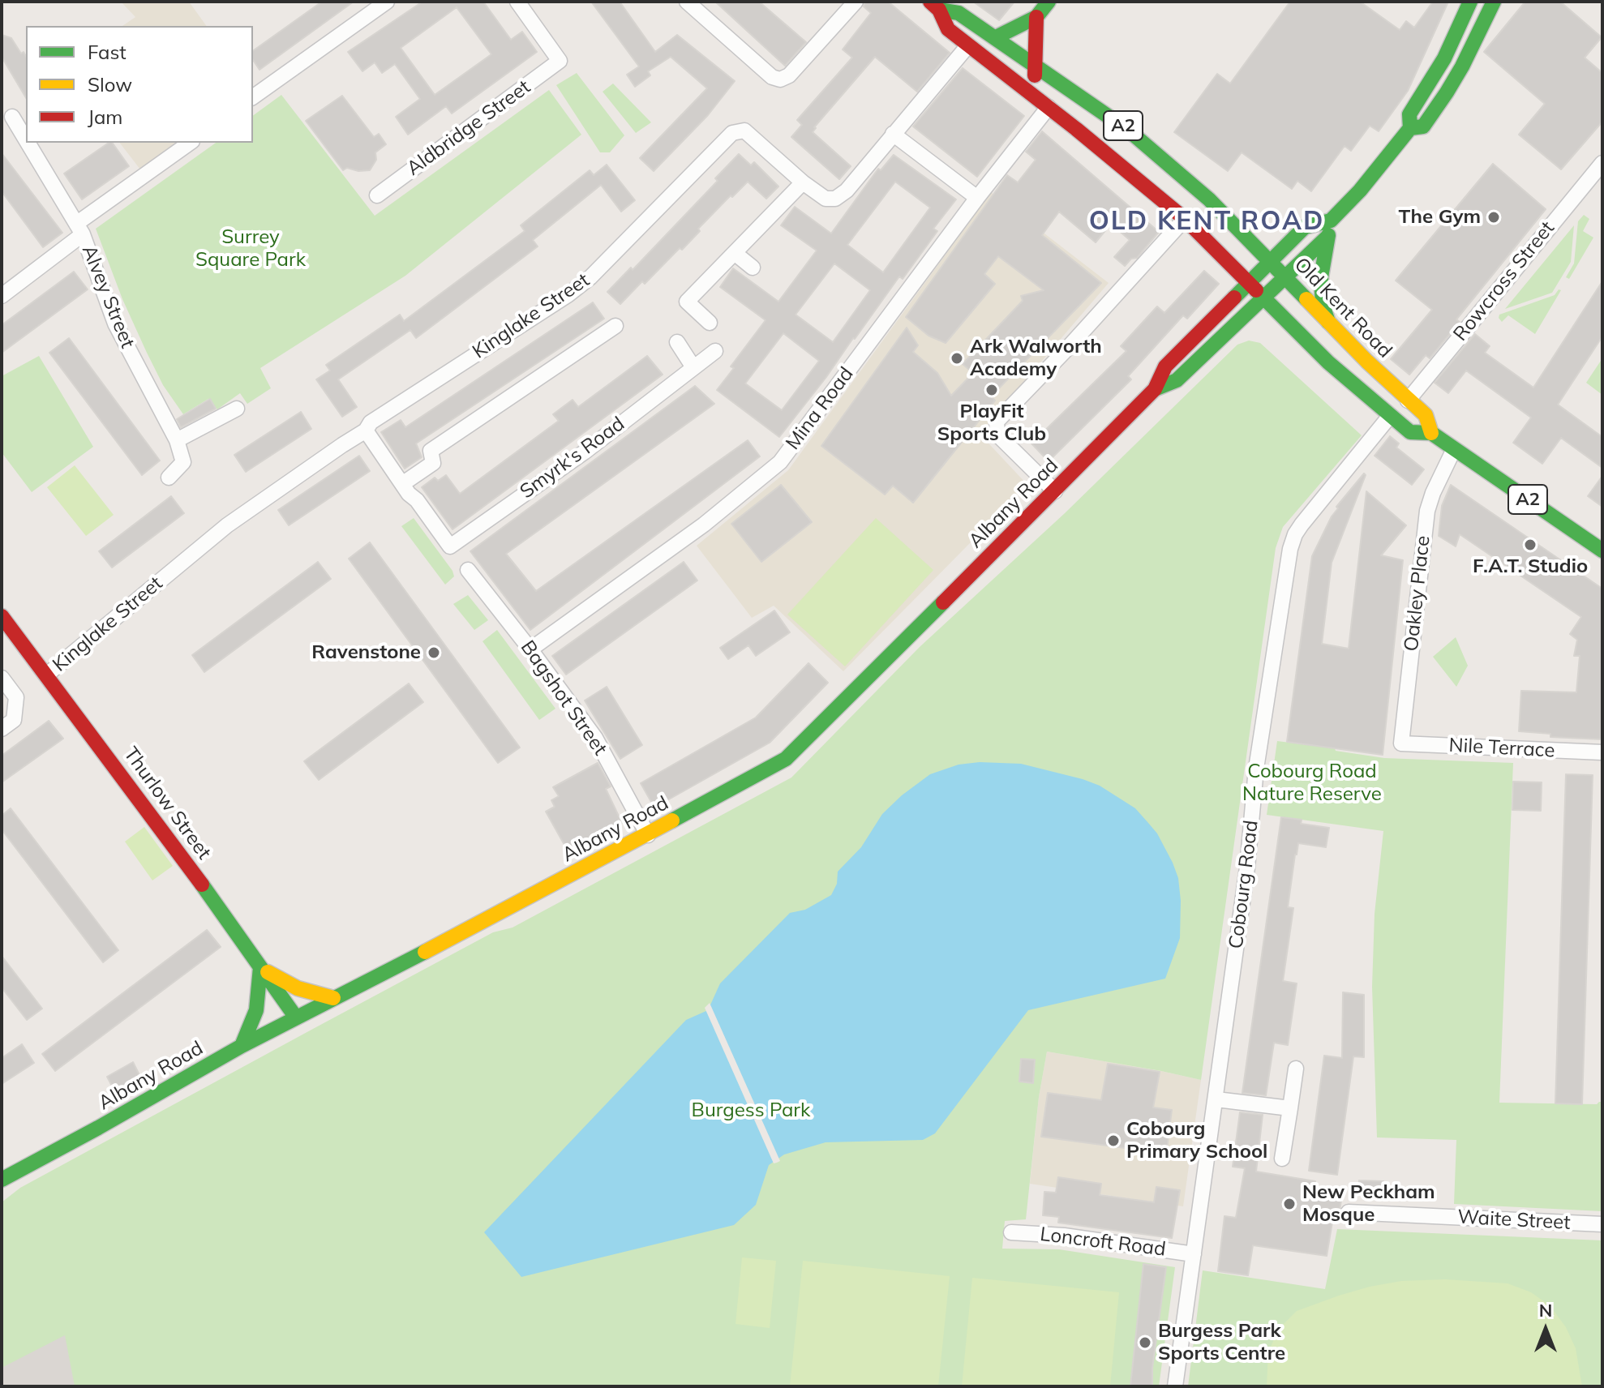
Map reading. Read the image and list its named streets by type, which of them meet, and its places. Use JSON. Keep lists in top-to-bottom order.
{
  "streets": {
    "main road": [
      "A2",
      "Old Kent Road",
      "Albany Road",
      "Thurlow Street"
    ],
    "street": [
      "Aldbridge Street",
      "Rowcross Street",
      "Alvey Street",
      "Kinglake Street",
      "Mina Road",
      "Smyrk's Road",
      "Oakley Place",
      "Bagshot Street",
      "Nile Terrace",
      "Cobourg Road",
      "Waite Street",
      "Loncroft Road"
    ]
  },
  "crossings": [
    ["Rowcross Street", "Old Kent Road"],
    ["Old Kent Road", "Kinglake Street"],
    ["Old Kent Road", "Mina Road"],
    ["Old Kent Road", "Albany Road"],
    ["Old Kent Road", "Oakley Place"],
    ["Old Kent Road", "Cobourg Road"],
    ["Kinglake Street", "Thurlow Street"],
    ["Mina Road", "Bagshot Street"],
    ["Albany Road", "Bagshot Street"],
    ["Albany Road", "Thurlow Street"],
    ["Oakley Place", "Nile Terrace"],
    ["Cobourg Road", "Loncroft Road"]
  ],
  "districts": ["OLD KENT ROAD"],
  "parks": ["Surrey Square Park", "Cobourg Road Nature Reserve", "Burgess Park"],
  "places": [
    "The Gym",
    "Ark Walworth Academy",
    "PlayFit Sports Club",
    "F.A.T. Studio",
    "Ravenstone",
    "Cobourg Primary School",
    "New Peckham Mosque",
    "Burgess Park Sports Centre"
  ],
  "legend": ["Fast", "Slow", "Jam"],
  "north": "top"
}
